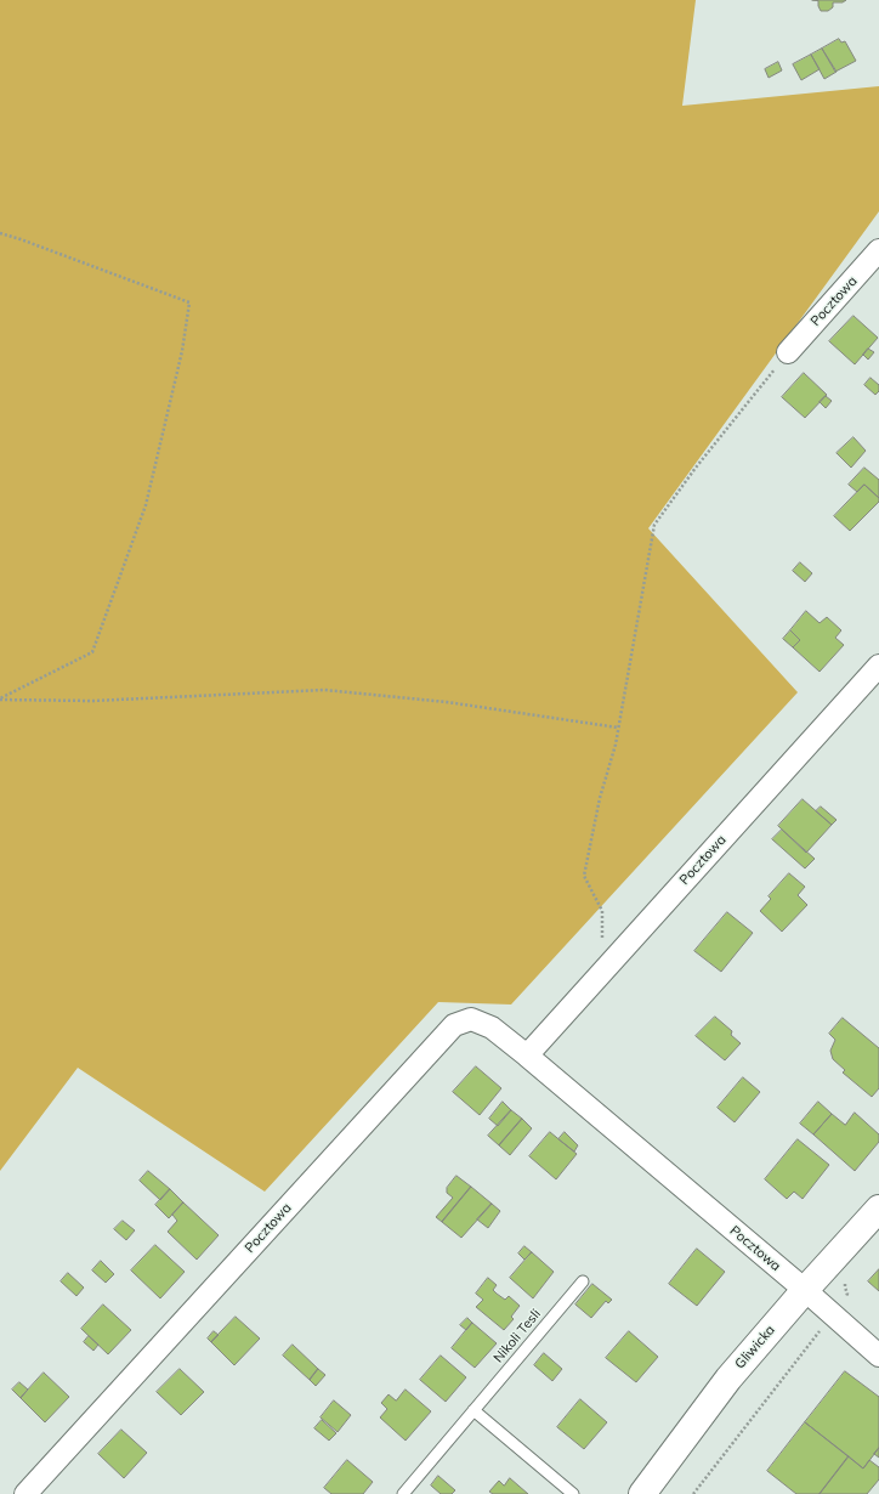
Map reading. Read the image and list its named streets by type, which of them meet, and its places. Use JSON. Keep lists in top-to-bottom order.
{
  "streets": {
    "main road": ["Gliwicka"],
    "street": ["Pocztowa"],
    "lane": ["Nikoli Tesli"]
  },
  "crossings": [
    ["Pocztowa", "Gliwicka"]
  ]
}
